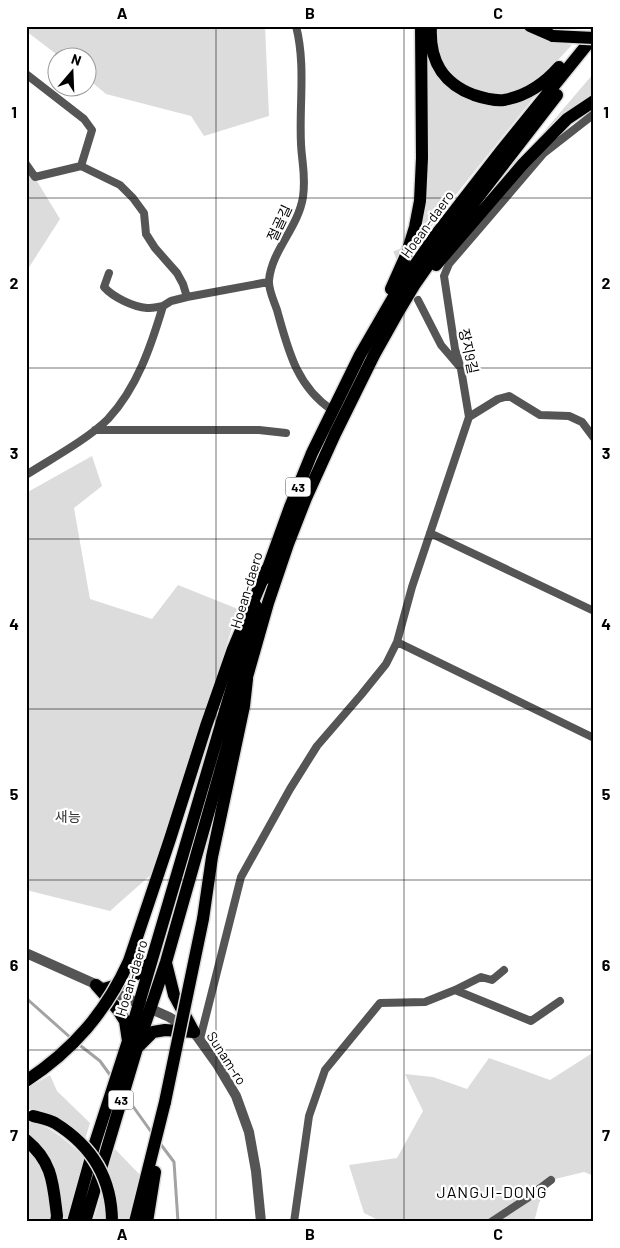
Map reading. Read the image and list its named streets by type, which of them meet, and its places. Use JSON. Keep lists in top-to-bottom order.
{
  "streets": {
    "main road": ["Hoean-daero", "43"],
    "street": ["절골길", "장지9길", "Sunam-ro"]
  },
  "crossings": [
    ["Hoean-daero", "43"],
    ["Hoean-daero", "Sunam-ro"],
    ["장지9길", "Sunam-ro"]
  ],
  "districts": ["JANGJI-DONG"],
  "parks": ["새능"],
  "north": "top",
  "grid": {
    "columns": ["A", "B", "C"],
    "rows": [
      "1",
      "2",
      "3",
      "4",
      "5",
      "6",
      "7"
    ]
  }
}
